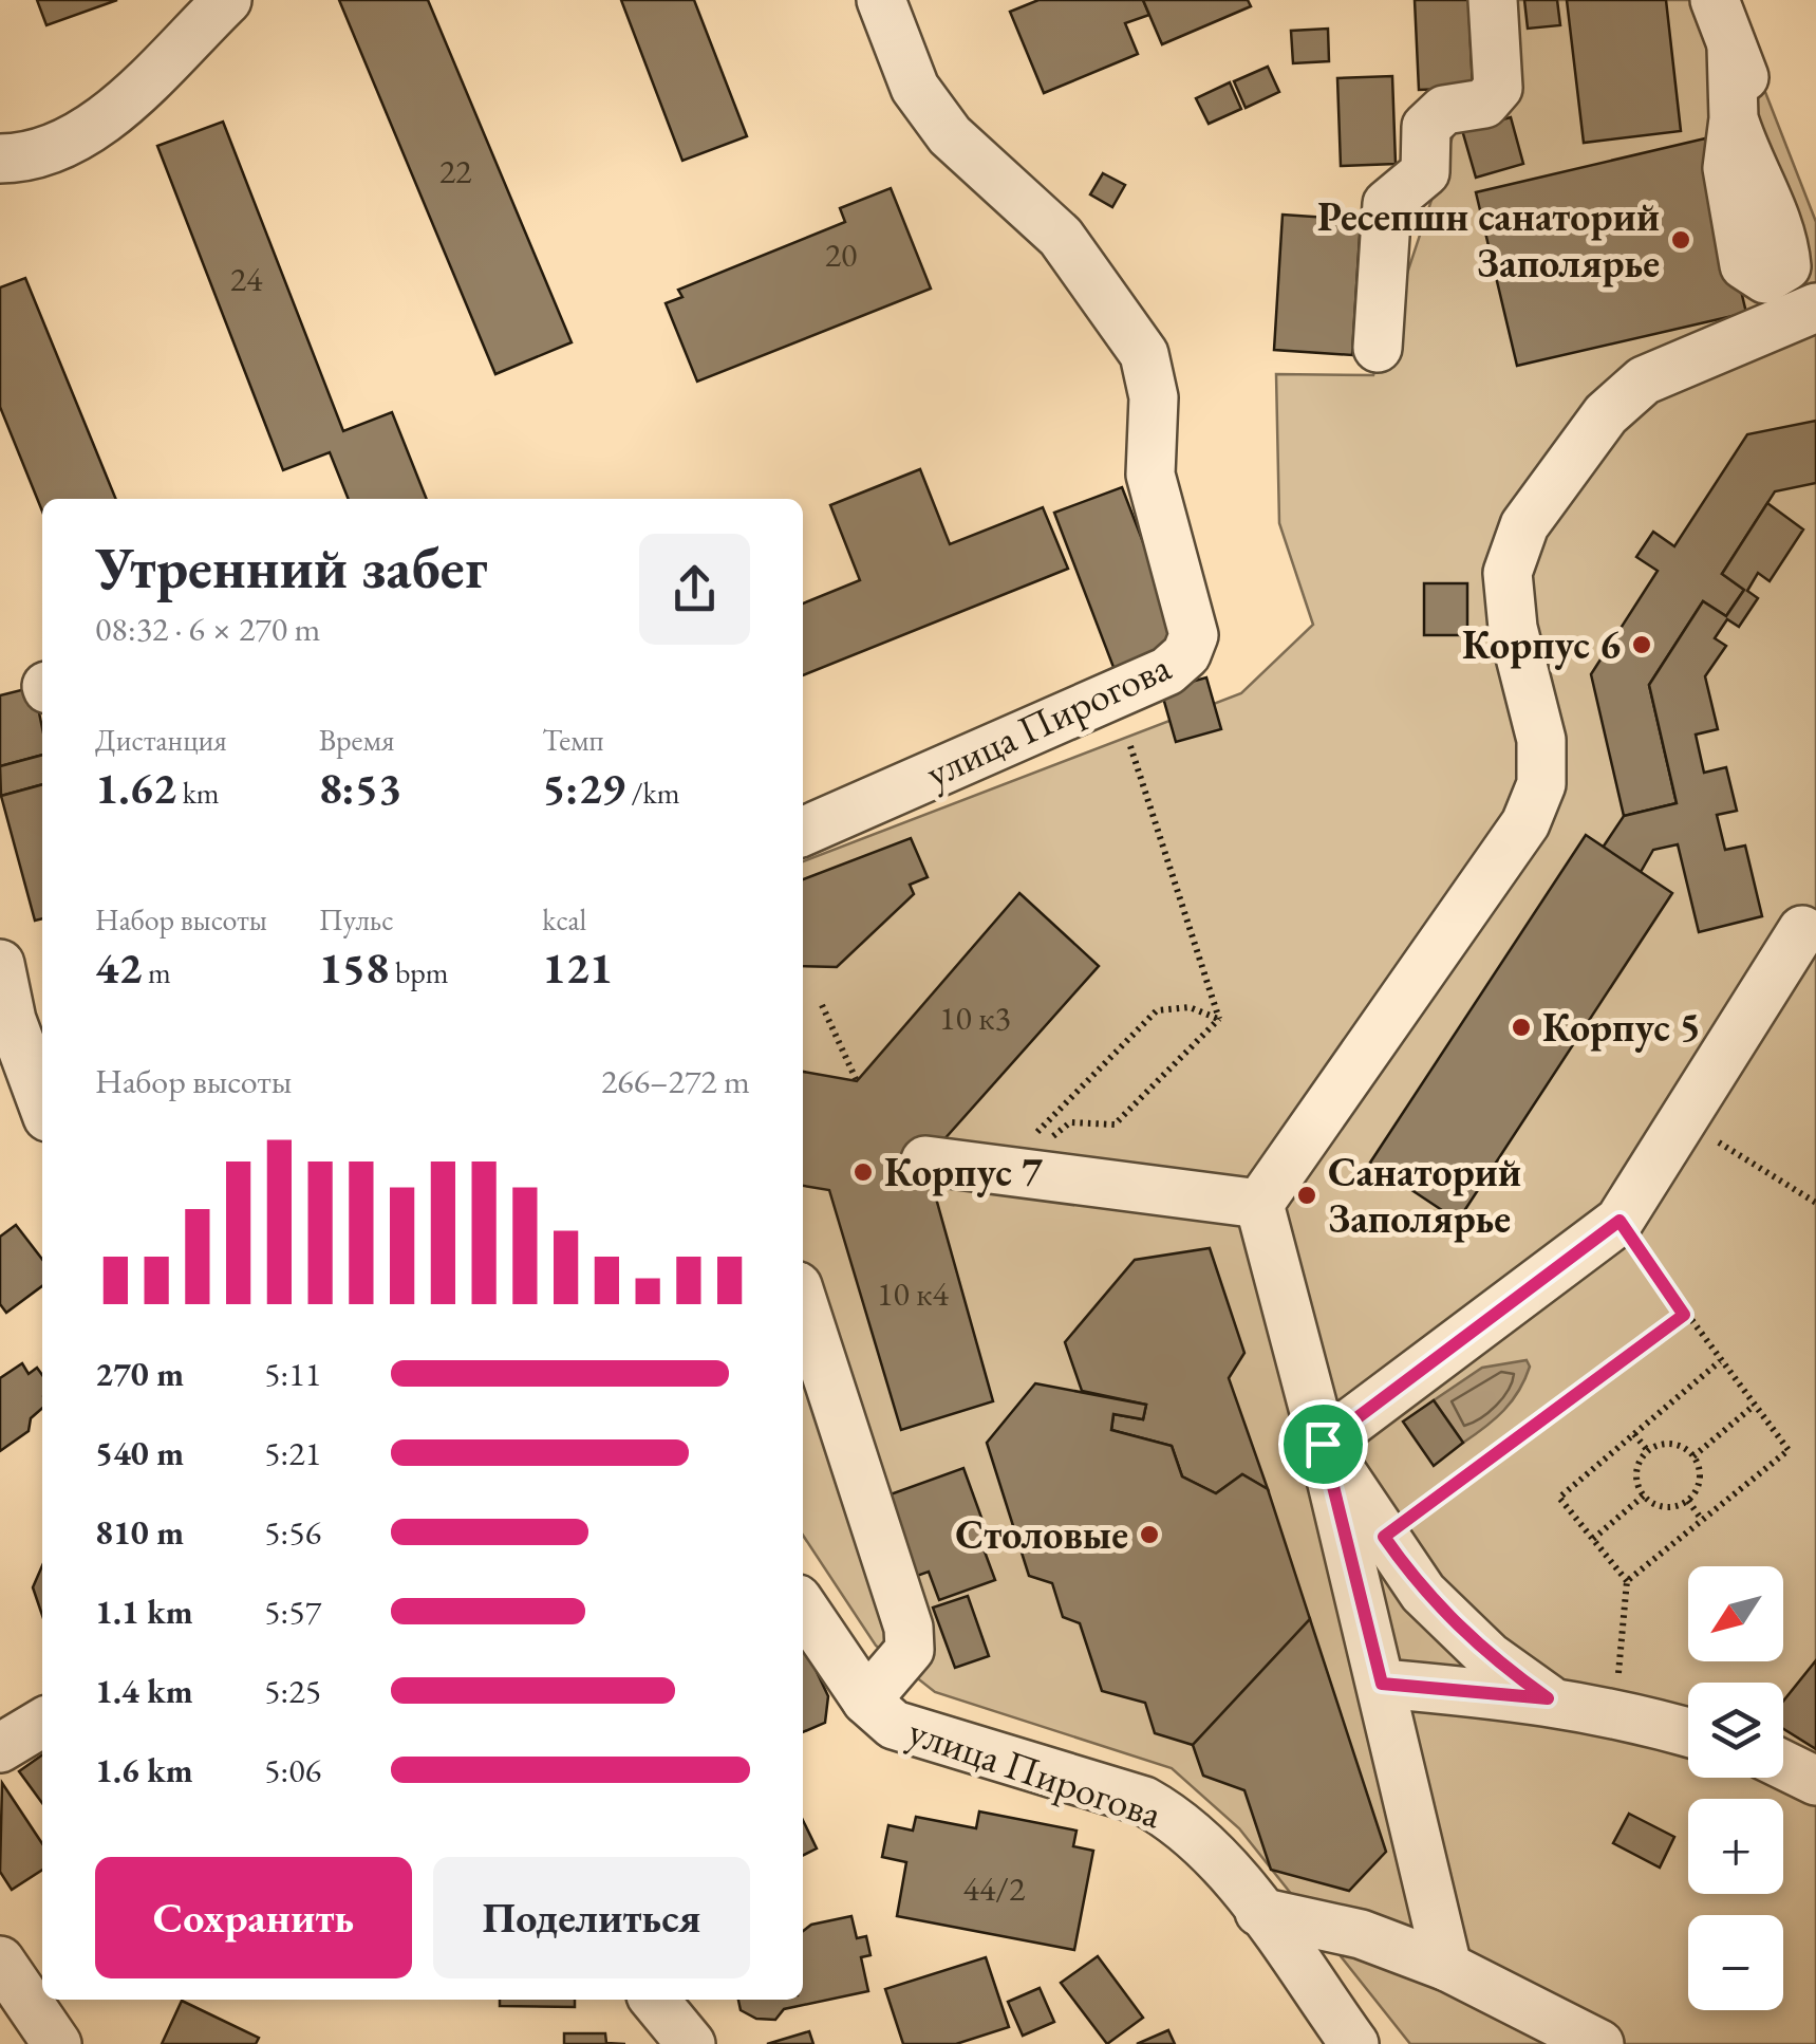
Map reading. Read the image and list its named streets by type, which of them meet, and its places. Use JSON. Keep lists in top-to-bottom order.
{
  "streets": {
    "street": ["улица Пирогова"]
  },
  "places": [
    "Ресепшн санаторий Заполярье",
    "Корпус 6",
    "Корпус 5",
    "Корпус 7",
    "Санаторий Заполярье",
    "Столовые"
  ],
  "house_numbers": [
    "22",
    "20",
    "24",
    "10 к3",
    "10 к4",
    "44/2"
  ],
  "north": "bottom left",
  "page": {
    "heading": ["Утренний забег", "08:32 · 6 × 270 m"],
    "stats": [
      ["Дистанция", "1.62 km"],
      ["Время", "8:53"],
      ["Темп", "5:29 /km"],
      ["Набор высоты", "42 m"],
      ["Пульс", "158 bpm"],
      ["kcal", "121"]
    ],
    "chart": ["Набор высоты", "266–272 m"],
    "list": [
      {
        "name": "270 m",
        "note": "5:11"
      },
      {
        "name": "540 m",
        "note": "5:21"
      },
      {
        "name": "810 m",
        "note": "5:56"
      },
      {
        "name": "1.1 km",
        "note": "5:57"
      },
      {
        "name": "1.4 km",
        "note": "5:25"
      },
      {
        "name": "1.6 km",
        "note": "5:06"
      }
    ],
    "map_buttons": ["+", "−"],
    "buttons": ["Сохранить", "Поделиться"]
  }
}
